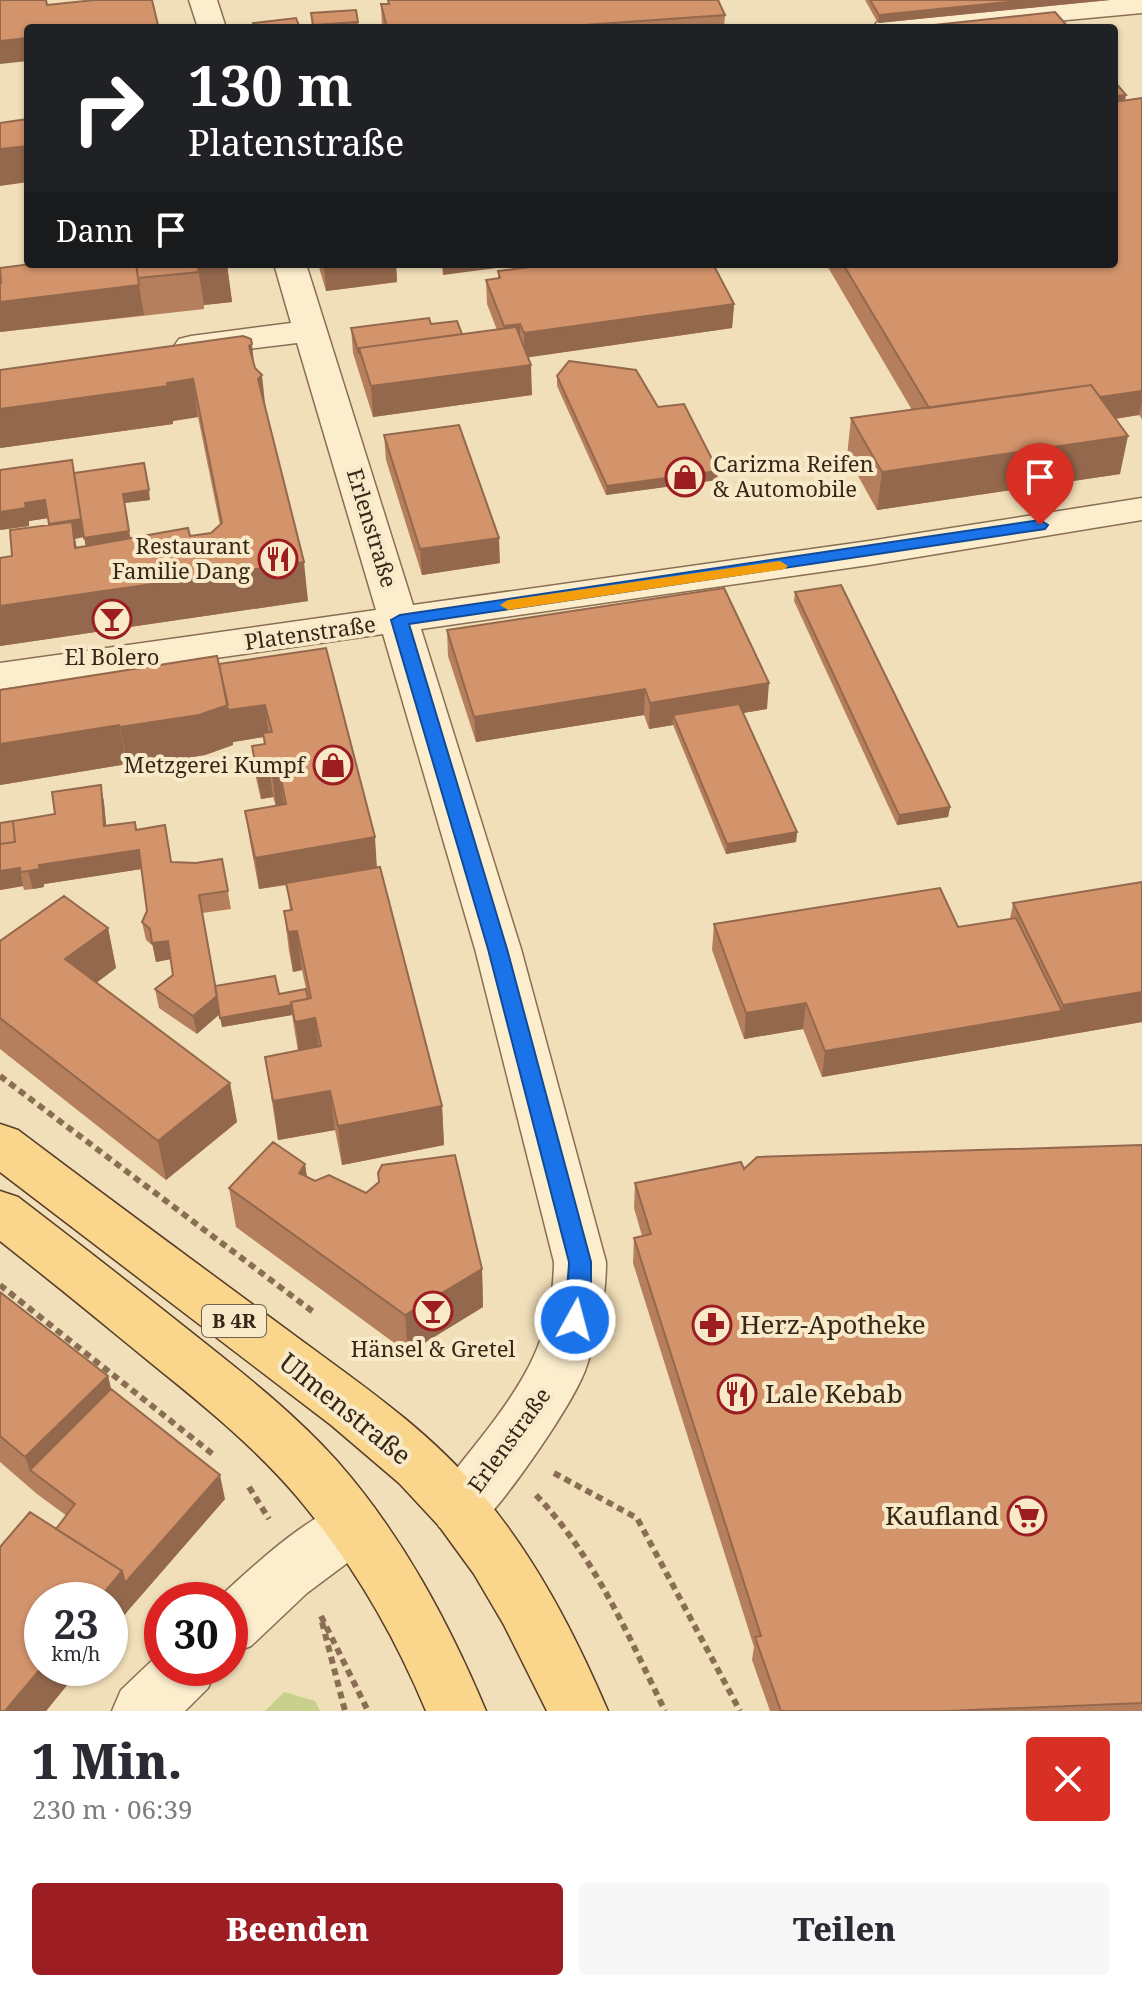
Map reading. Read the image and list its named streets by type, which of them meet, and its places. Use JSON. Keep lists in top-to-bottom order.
{
  "streets": {
    "main road": ["B 4R", "Ulmenstraße"],
    "street": ["Erlenstraße", "Platenstraße"]
  },
  "crossings": [
    ["Erlenstraße", "Platenstraße"],
    ["Erlenstraße", "Ulmenstraße"]
  ],
  "places": {
    "shop": ["Carizma Reifen & Automobile", "Metzgerei Kumpf"],
    "restaurant": ["Restaurant Familie Dang", "Lale Kebab"],
    "bar": ["El Bolero", "Hänsel & Gretel"],
    "pharmacy": ["Herz-Apotheke"],
    "supermarket": ["Kaufland"]
  },
  "page": {
    "turn": ["130 m", "Platenstraße"],
    "then": "Dann",
    "speed": "23 km/h",
    "limit": "30",
    "heading": ["1 Min.", "230 m · 06:39"],
    "buttons": ["Beenden", "Teilen"]
  }
}
